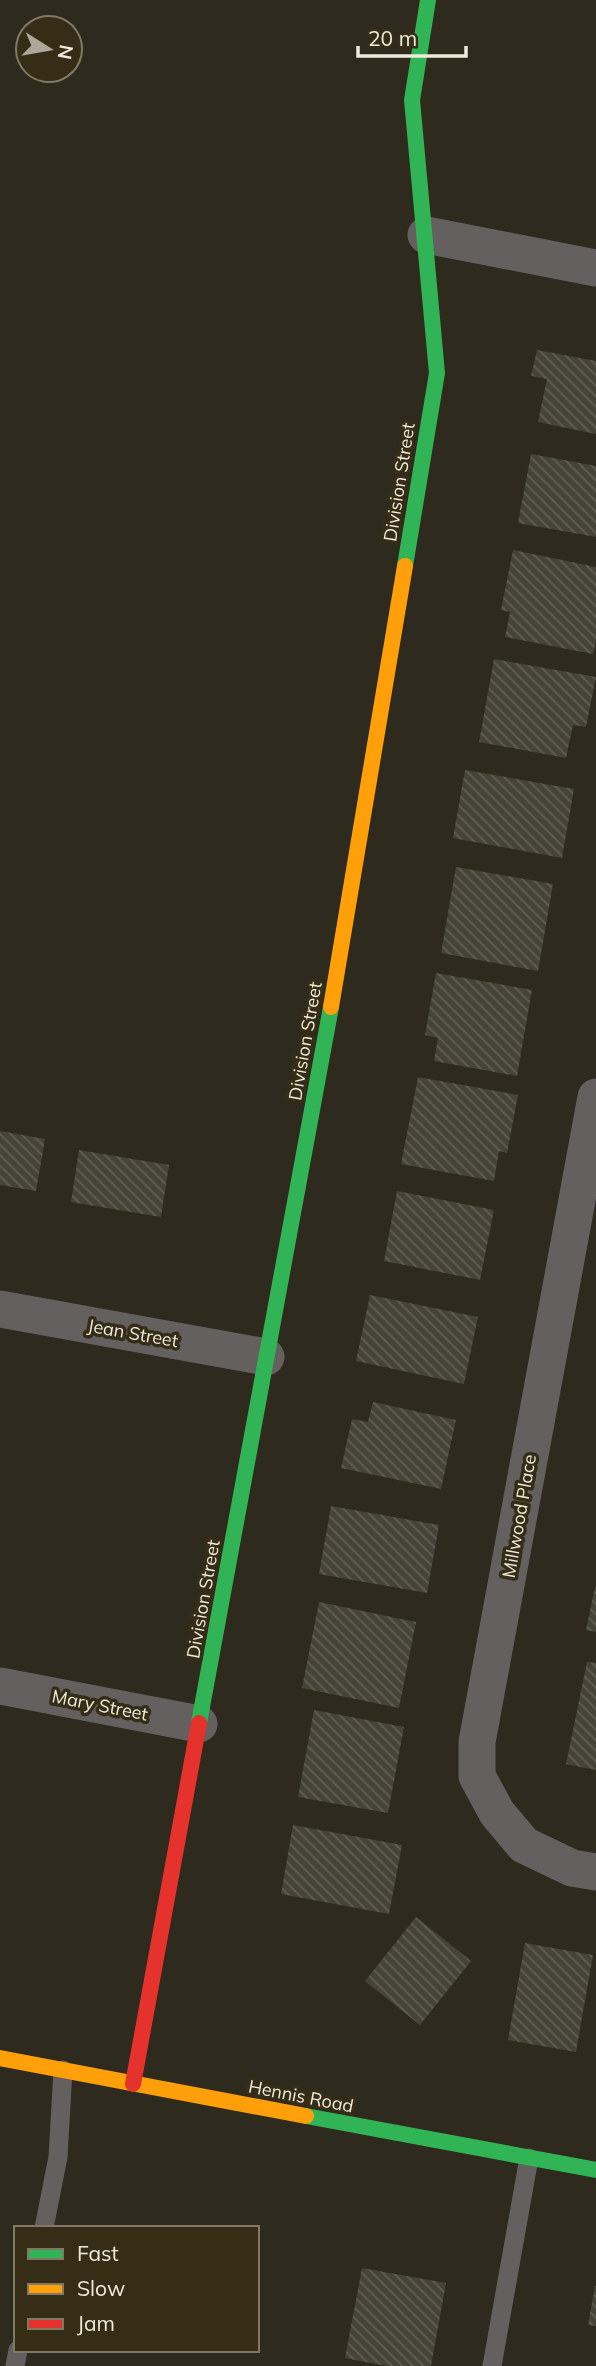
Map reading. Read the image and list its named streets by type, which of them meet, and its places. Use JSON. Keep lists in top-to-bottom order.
{
  "streets": {
    "street": [
      "Division Street",
      "Jean Street",
      "Millwood Place",
      "Mary Street",
      "Hennis Road"
    ]
  },
  "crossings": [
    ["Division Street", "Jean Street"],
    ["Division Street", "Mary Street"],
    ["Division Street", "Hennis Road"]
  ],
  "legend": ["Fast", "Slow", "Jam"],
  "scale_bar": "20 m",
  "north": "right"
}
